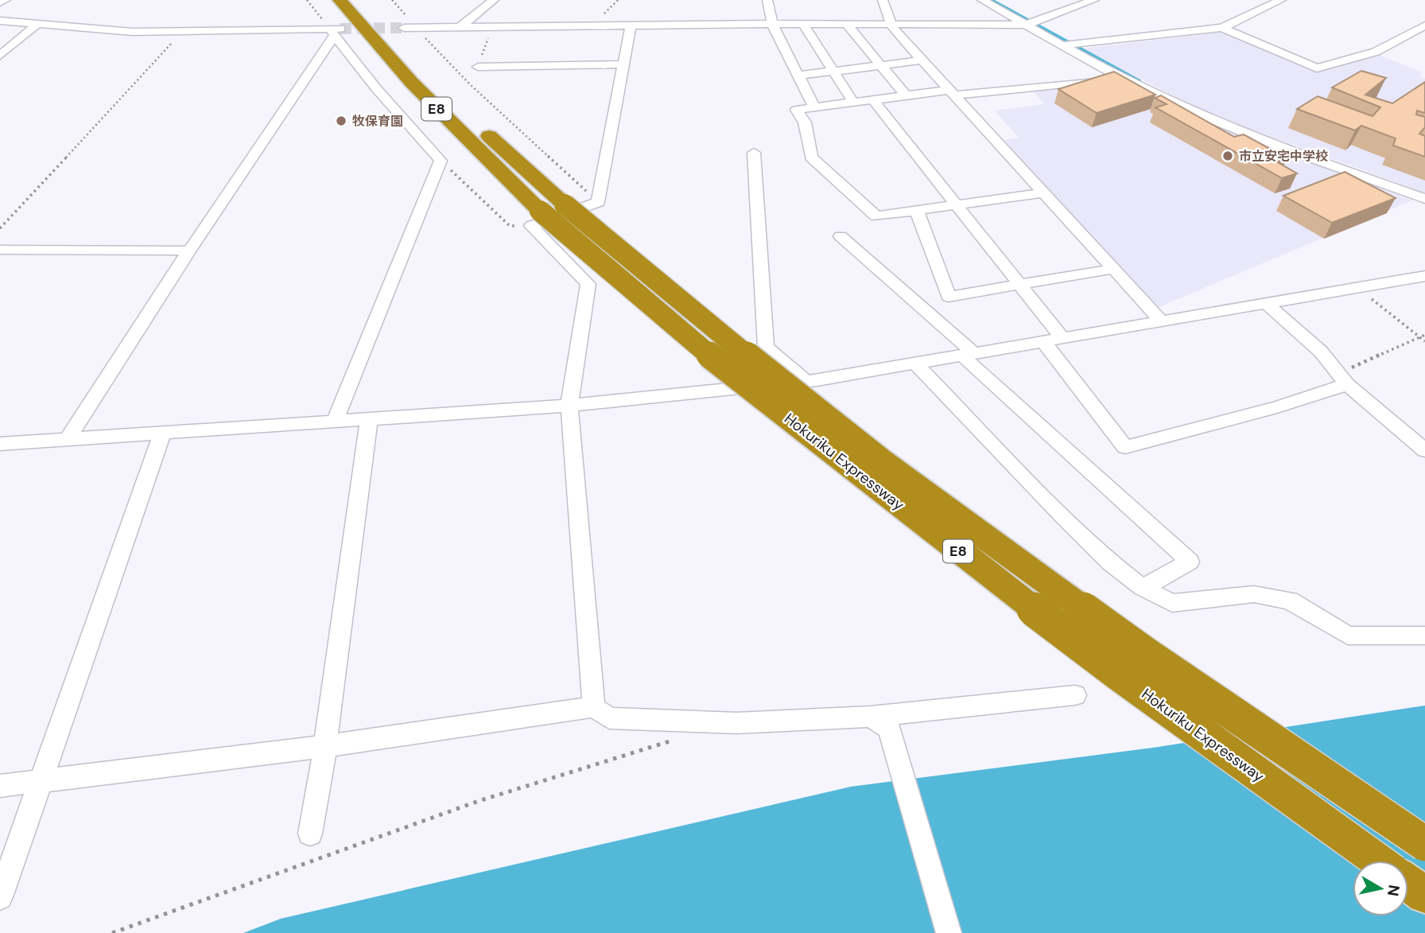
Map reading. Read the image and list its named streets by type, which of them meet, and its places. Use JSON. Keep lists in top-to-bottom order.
{
  "streets": {
    "highway": ["E8", "Hokuriku Expressway"]
  },
  "places": ["牧保育園", "市立安宅中学校"],
  "north": "right"
}
